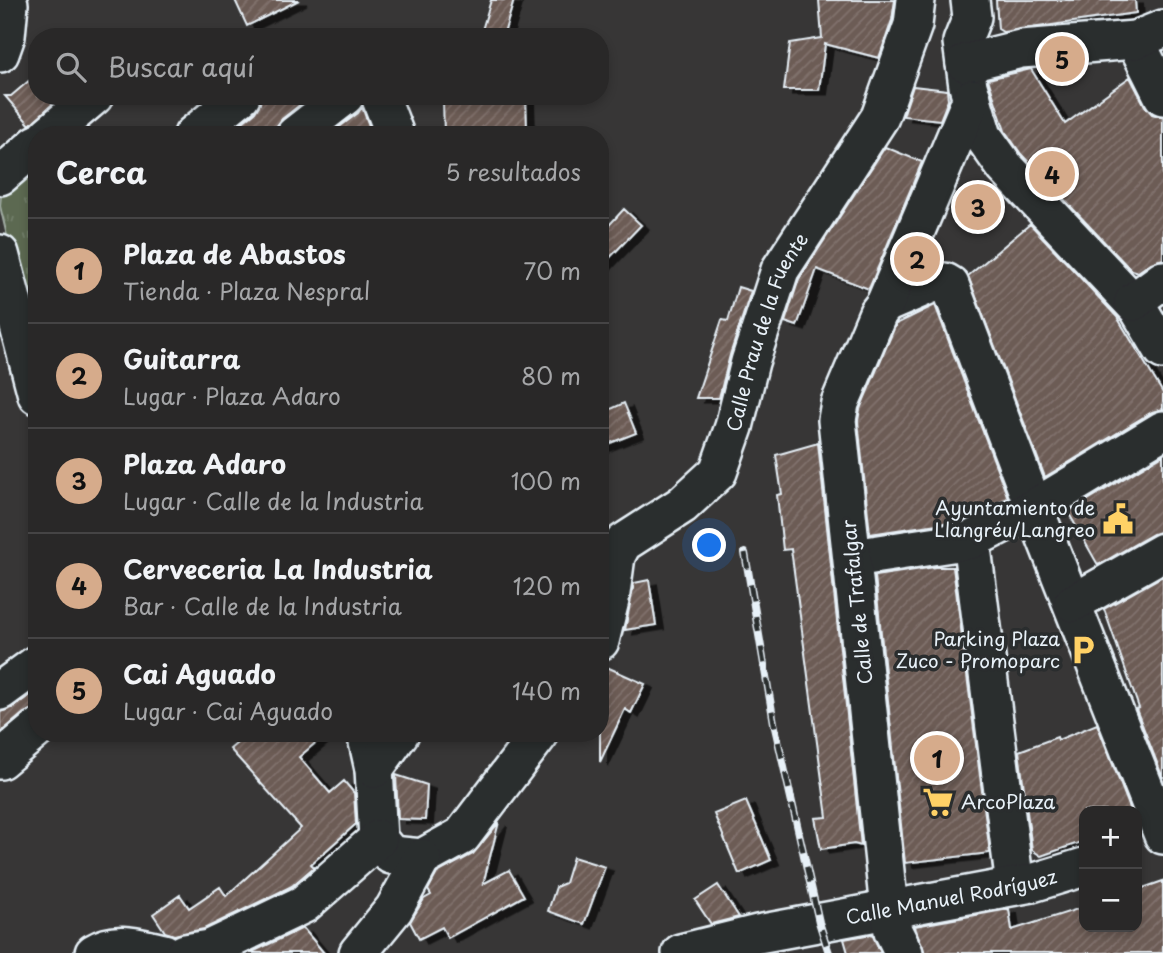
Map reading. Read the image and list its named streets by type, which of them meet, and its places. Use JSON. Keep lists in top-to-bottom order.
{
  "streets": {
    "street": ["Calle Prau de la Fuente", "Calle de Trafalgar", "Calle Manuel Rodríguez"]
  },
  "crossings": [
    ["Calle de Trafalgar", "Calle Manuel Rodríguez"]
  ],
  "places": {
    "public building": ["Ayuntamiento de Llangréu/Langreo"],
    "parking": ["Parking Plaza Zuco - Promoparc"],
    "supermarket": ["ArcoPlaza"]
  },
  "page": {
    "search": "Buscar aquí",
    "pins": [
      "5",
      "4",
      "3",
      "2",
      "1"
    ],
    "heading": ["Cerca", "5 resultados"],
    "list": [
      {
        "mark": "1",
        "name": "Plaza de Abastos",
        "note": "Tienda · Plaza Nespral",
        "value": "70 m"
      },
      {
        "mark": "2",
        "name": "Guitarra",
        "note": "Lugar · Plaza Adaro",
        "value": "80 m"
      },
      {
        "mark": "3",
        "name": "Plaza Adaro",
        "note": "Lugar · Calle de la Industria",
        "value": "100 m"
      },
      {
        "mark": "4",
        "name": "Cerveceria La Industria",
        "note": "Bar · Calle de la Industria",
        "value": "120 m"
      },
      {
        "mark": "5",
        "name": "Cai Aguado",
        "note": "Lugar · Cai Aguado",
        "value": "140 m"
      }
    ],
    "map_buttons": ["+", "−"]
  }
}
